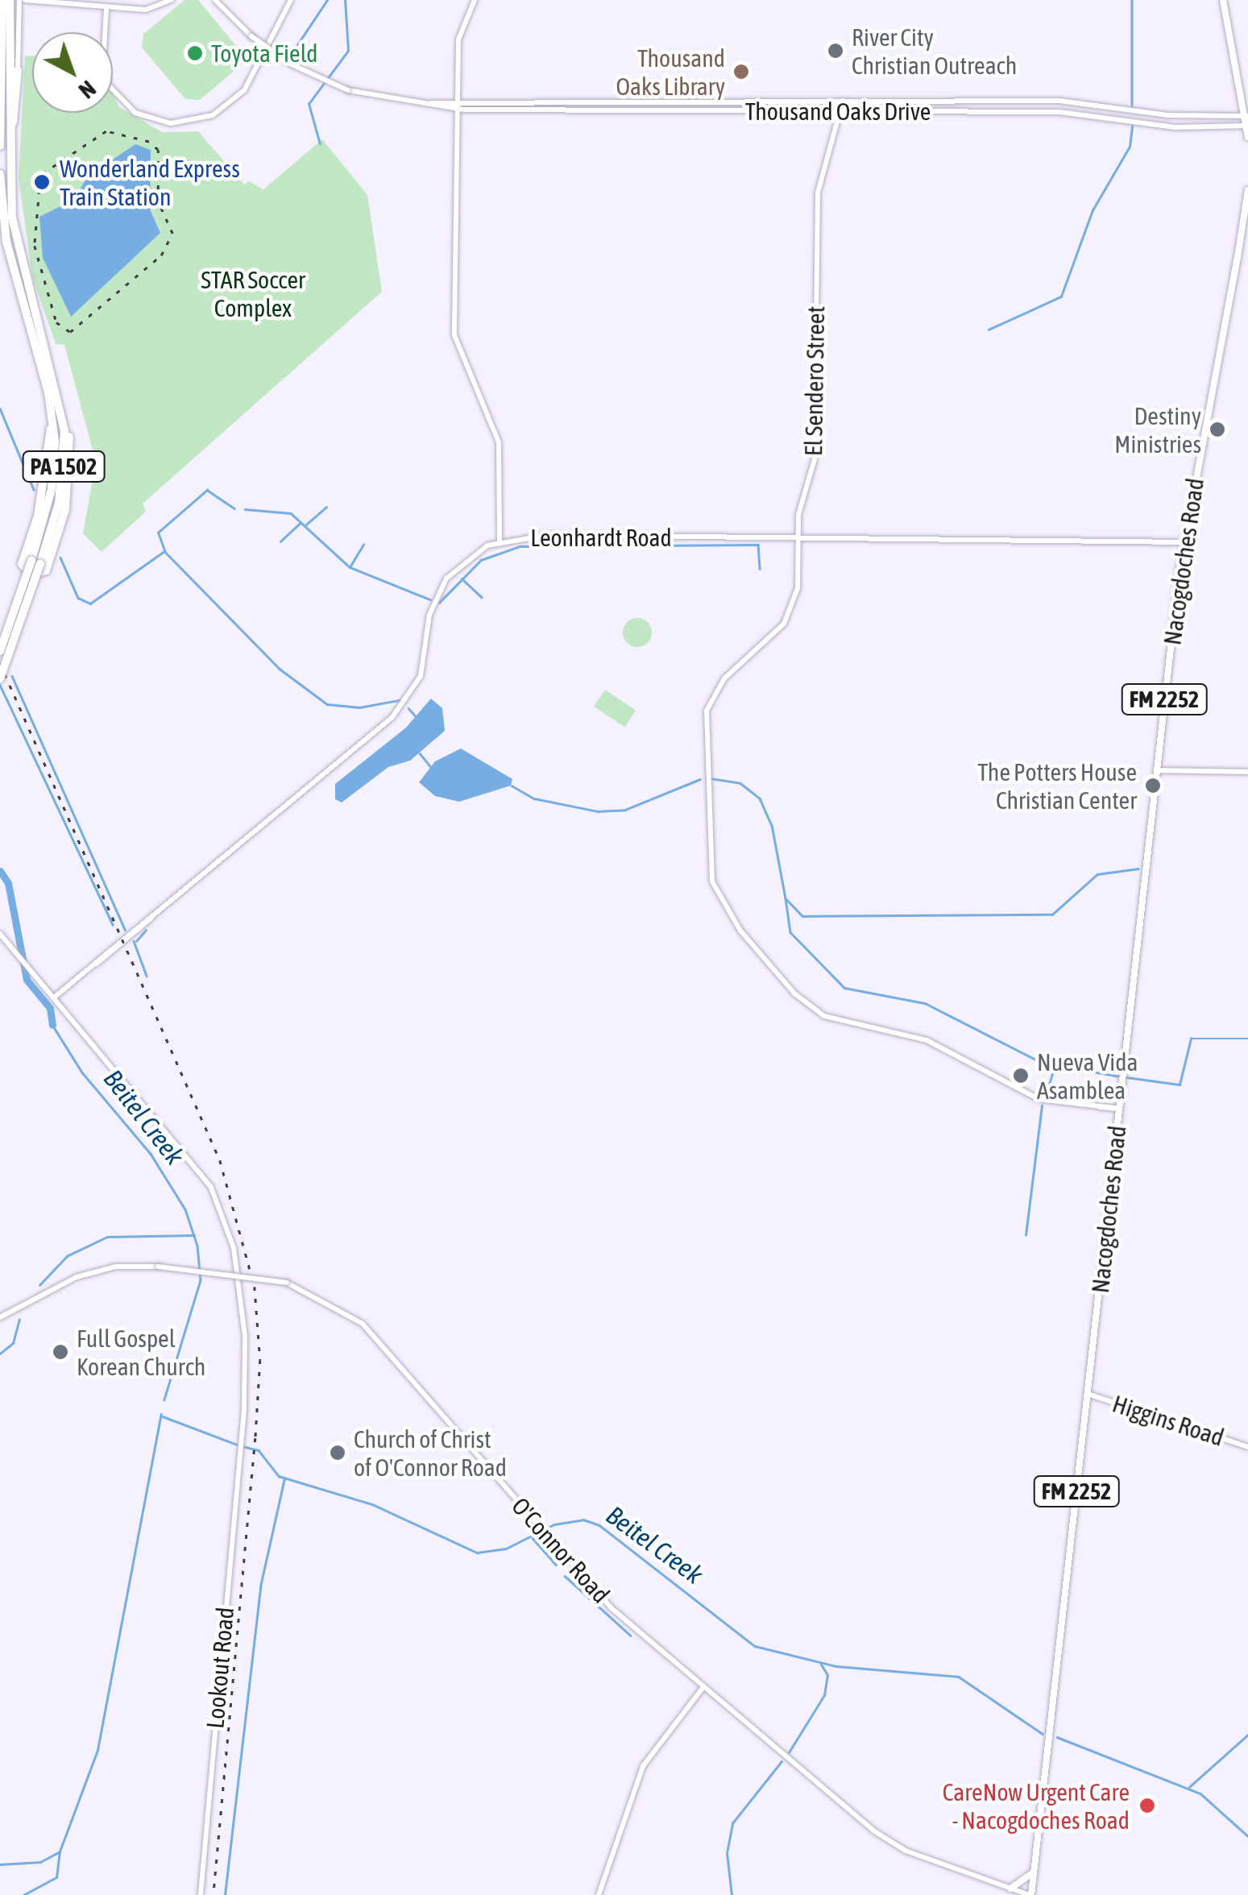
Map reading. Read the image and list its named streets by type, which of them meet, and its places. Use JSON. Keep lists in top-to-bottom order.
{
  "streets": {
    "highway": ["PA 1502"],
    "main road": ["Nacogdoches Road", "FM 2252"],
    "street": [
      "Thousand Oaks Drive",
      "El Sendero Street",
      "Leonhardt Road",
      "Higgins Road",
      "O'Connor Road",
      "Lookout Road"
    ]
  },
  "crossings": [
    ["Thousand Oaks Drive", "El Sendero Street"],
    ["El Sendero Street", "Leonhardt Road"],
    ["El Sendero Street", "Nacogdoches Road"],
    ["Leonhardt Road", "Nacogdoches Road"],
    ["Leonhardt Road", "Lookout Road"],
    ["Nacogdoches Road", "Higgins Road"],
    ["Nacogdoches Road", "O'Connor Road"]
  ],
  "water": ["Beitel Creek"],
  "parks": ["STAR Soccer Complex"],
  "places": [
    "River City Christian Outreach",
    "Toyota Field",
    "Thousand Oaks Library",
    "Wonderland Express Train Station",
    "Destiny Ministries",
    "The Potters House Christian Center",
    "Nueva Vida Asamblea",
    "Full Gospel Korean Church",
    "Church of Christ of O'Connor Road",
    "CareNow Urgent Care - Nacogdoches Road"
  ],
  "north": "bottom right"
}
